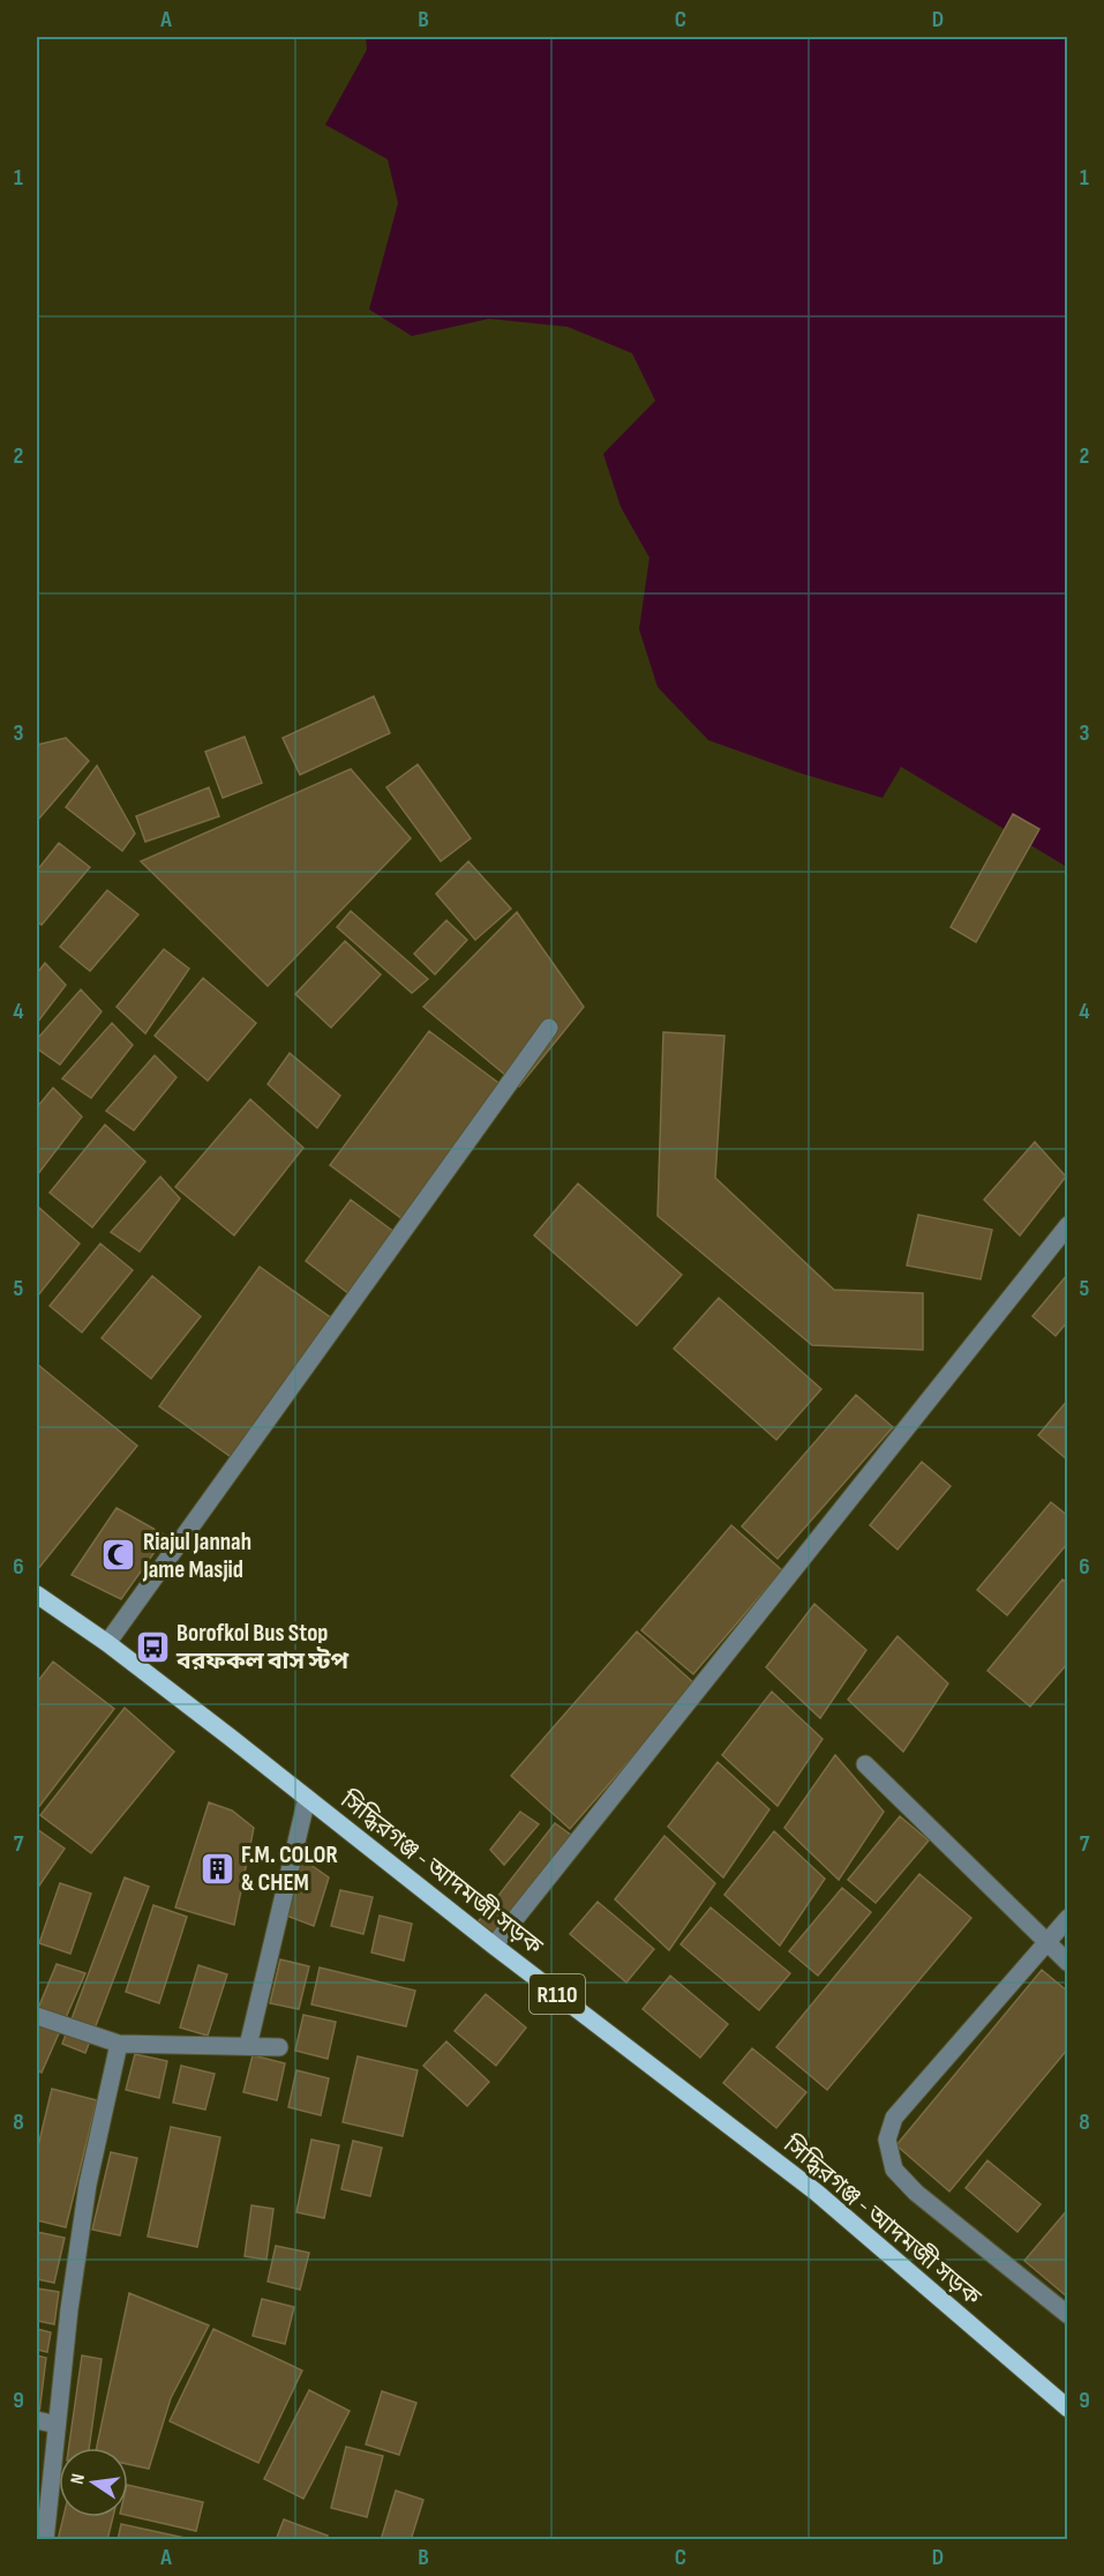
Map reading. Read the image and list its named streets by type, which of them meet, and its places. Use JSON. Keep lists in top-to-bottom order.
{
  "streets": {
    "main road": ["সিদ্ধিরগঞ্জ - আদমজী সড়ক", "R110"]
  },
  "places": {
    "mosque": ["Riajul Jannah Jame Masjid"],
    "bus stop": ["Borofkol Bus Stop বরফকল বাস স্টপ"],
    "building": ["F.M. COLOR & CHEM"]
  },
  "north": "left",
  "grid": {
    "columns": [
      "A",
      "B",
      "C",
      "D"
    ],
    "rows": [
      "1",
      "2",
      "3",
      "4",
      "5",
      "6",
      "7",
      "8",
      "9"
    ]
  }
}
